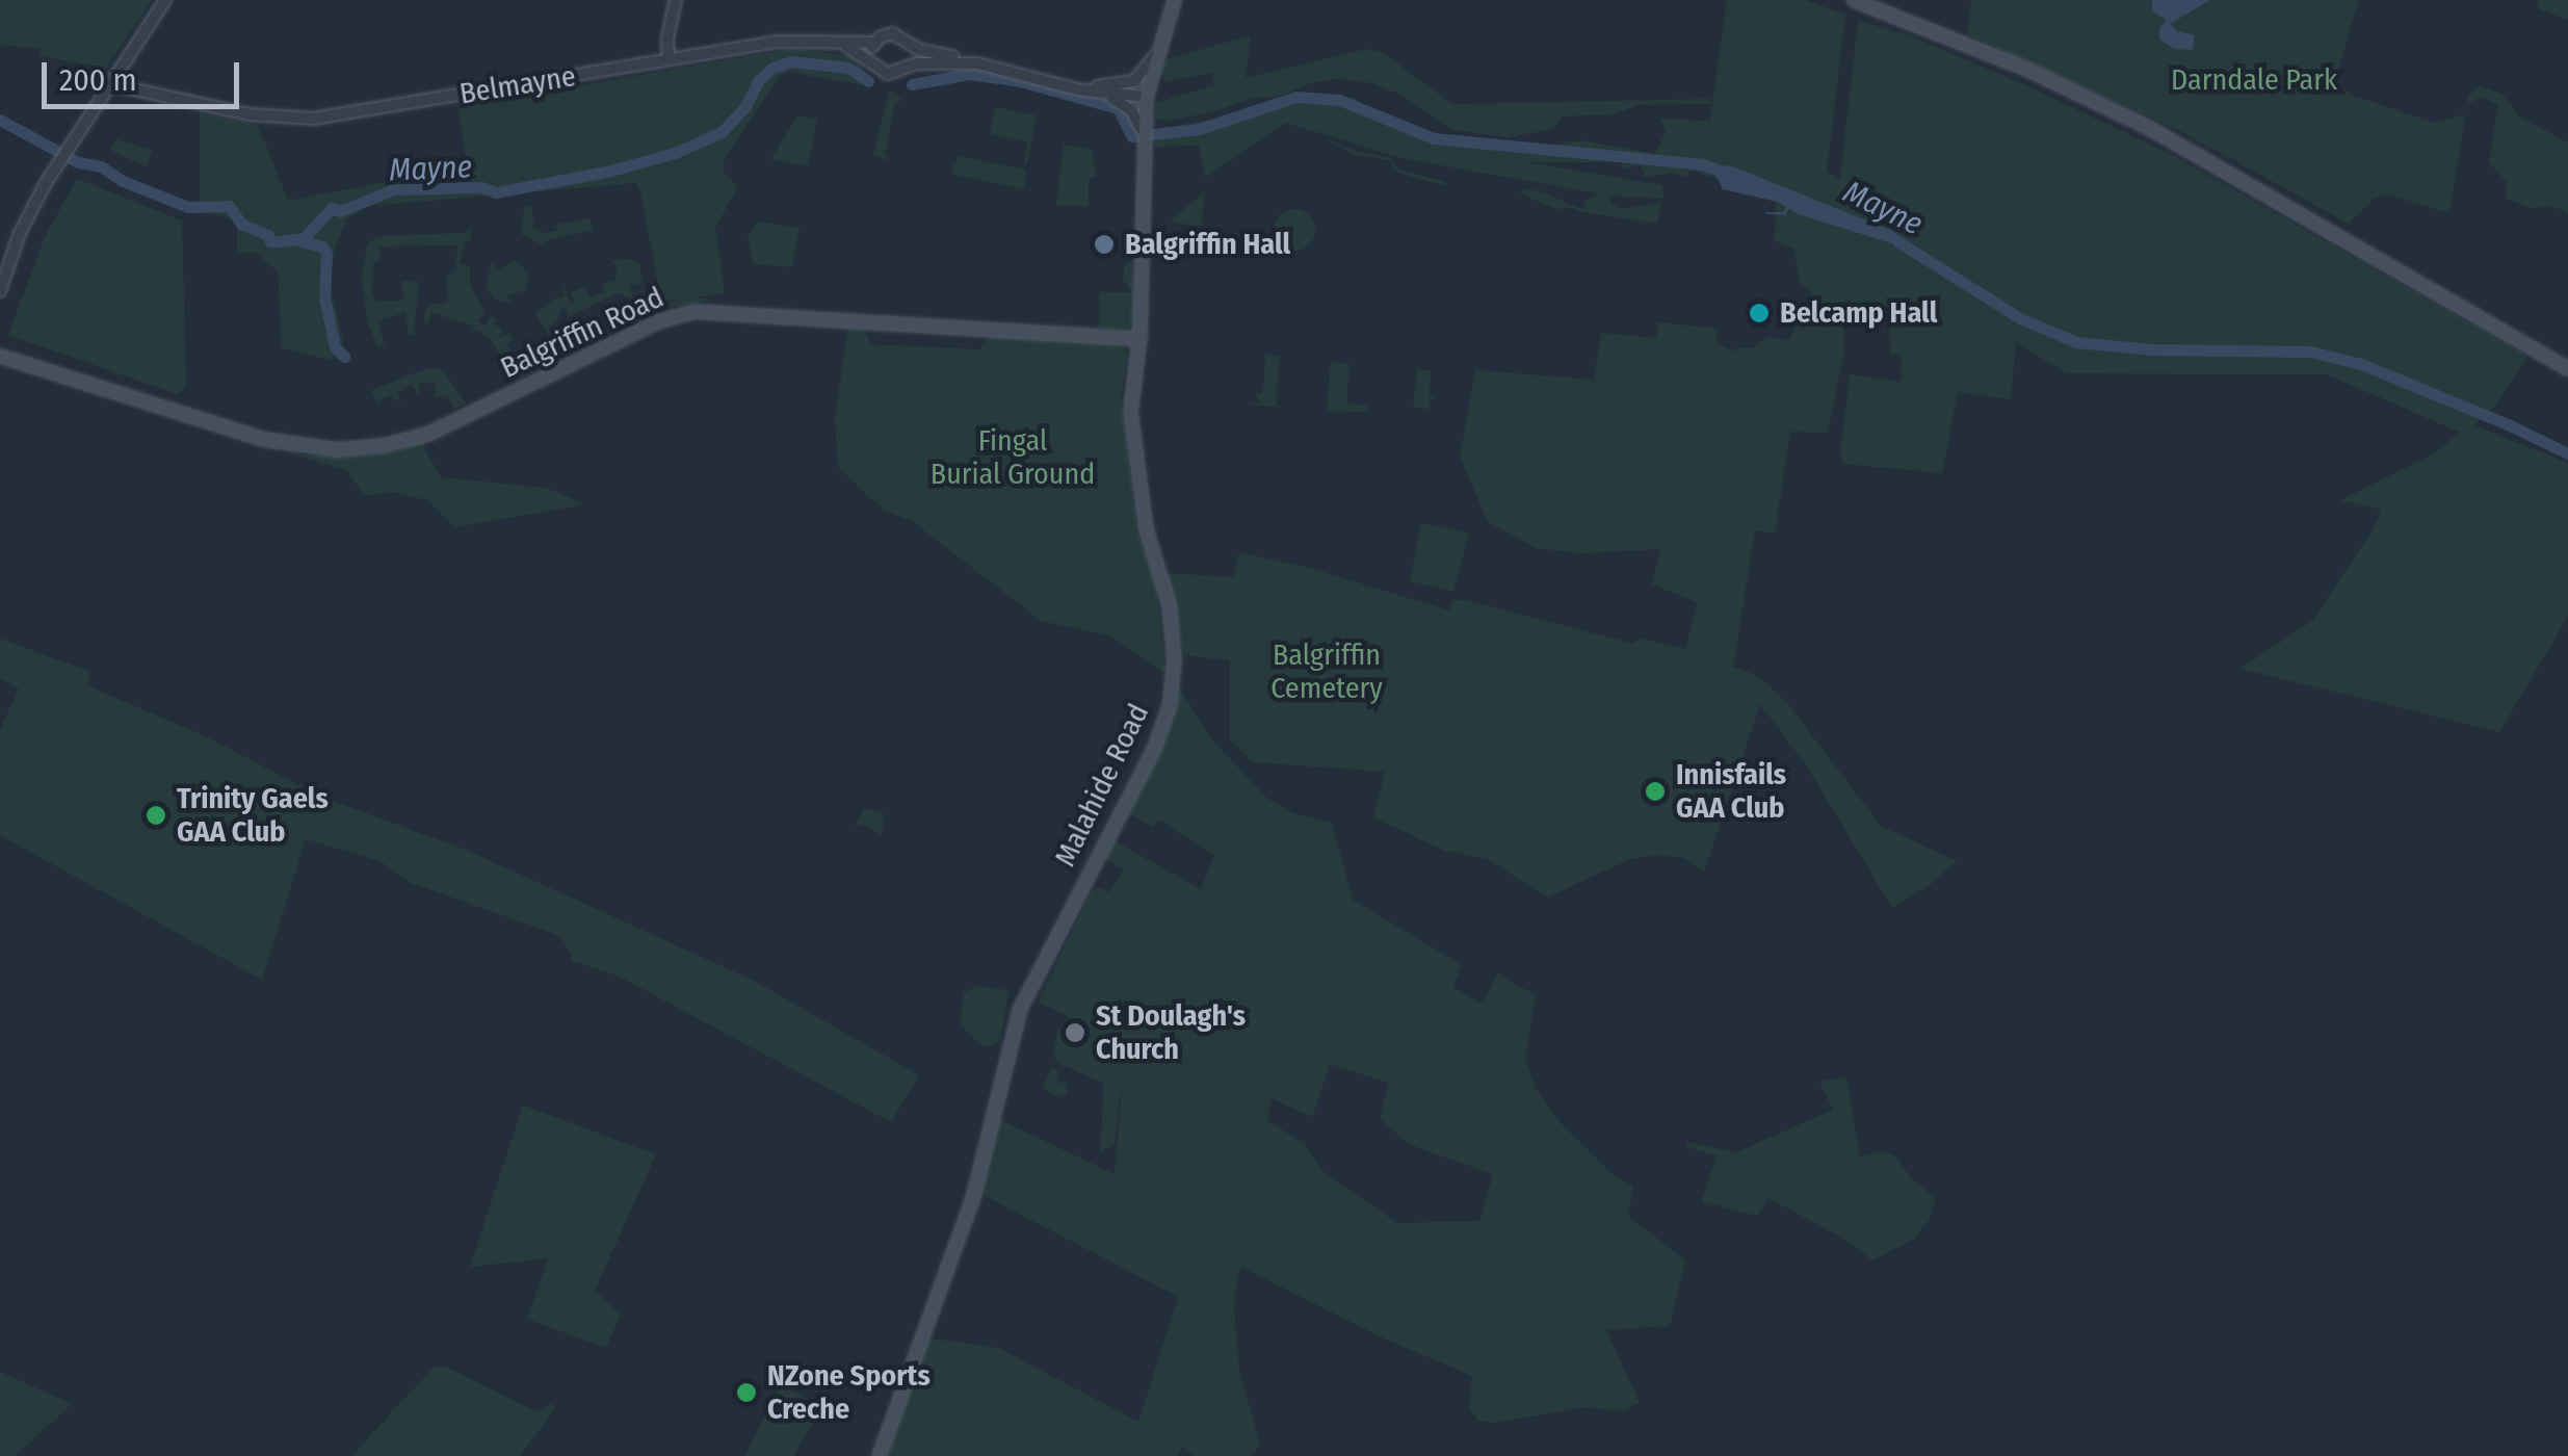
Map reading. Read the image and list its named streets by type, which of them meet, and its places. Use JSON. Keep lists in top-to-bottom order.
{
  "streets": {
    "main road": ["Balgriffin Road", "Malahide Road"],
    "street": ["Belmayne"]
  },
  "crossings": [
    ["Belmayne", "Malahide Road"],
    ["Balgriffin Road", "Malahide Road"]
  ],
  "water": ["Mayne"],
  "parks": ["Darndale Park", "Fingal Burial Ground", "Balgriffin Cemetery"],
  "places": [
    "Balgriffin Hall",
    "Belcamp Hall",
    "Innisfails GAA Club",
    "Trinity Gaels GAA Club",
    "St Doulagh's Church",
    "NZone Sports Creche"
  ],
  "scale_bar": "200 m"
}
